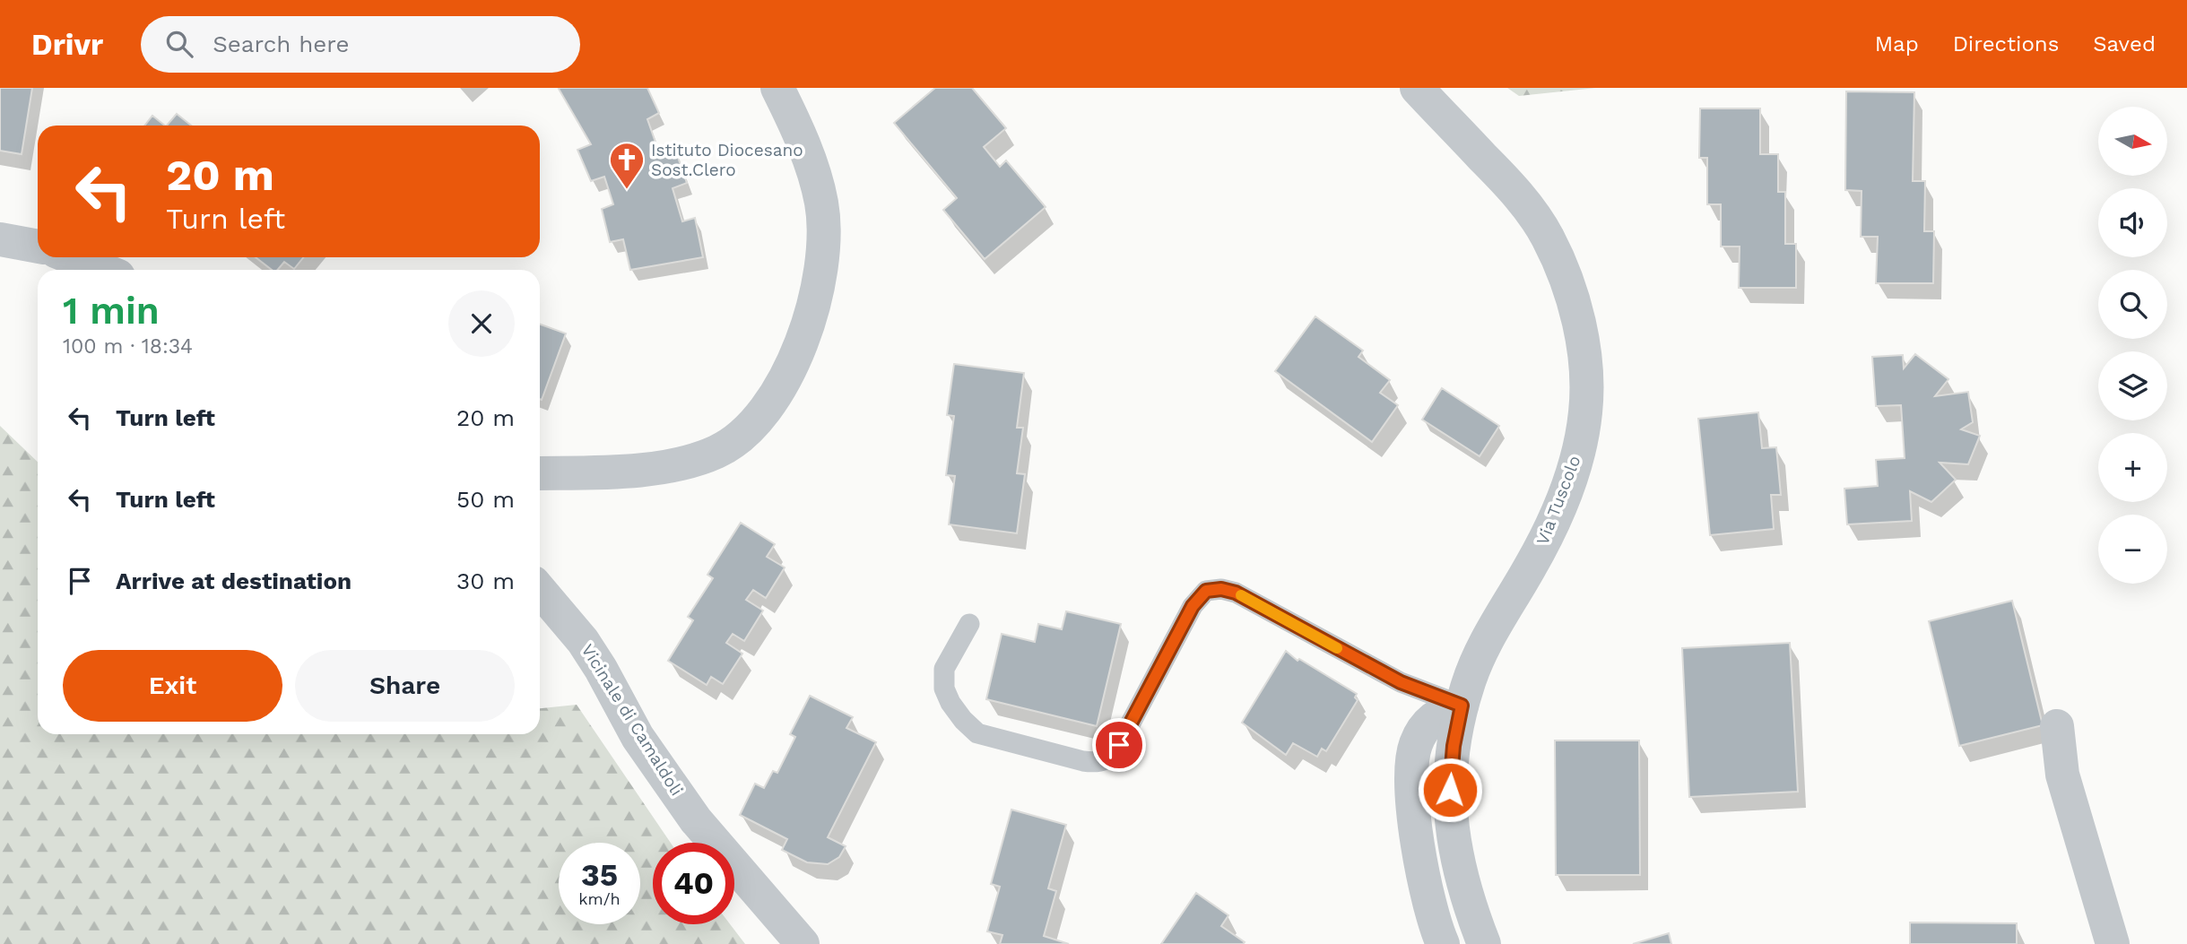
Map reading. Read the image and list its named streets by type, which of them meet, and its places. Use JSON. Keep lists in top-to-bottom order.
{
  "streets": {
    "street": ["Via Tuscolo", "Vicinale di Camaldoli"]
  },
  "places": {
    "church": ["Istituto Diocesano Sost.Clero"]
  },
  "north": "right",
  "page": {
    "header": "Drivr",
    "search": "Search here",
    "nav": ["Map", "Directions", "Saved"],
    "map_buttons": ["+", "−"],
    "turn": ["20 m", "Turn left"],
    "heading": ["1 min", "100 m · 18:34"],
    "list": [
      {
        "name": "Turn left",
        "value": "20 m"
      },
      {
        "name": "Turn left",
        "value": "50 m"
      },
      {
        "name": "Arrive at destination",
        "value": "30 m"
      }
    ],
    "buttons": ["Exit", "Share"],
    "speed": "35 km/h",
    "limit": "40"
  }
}
